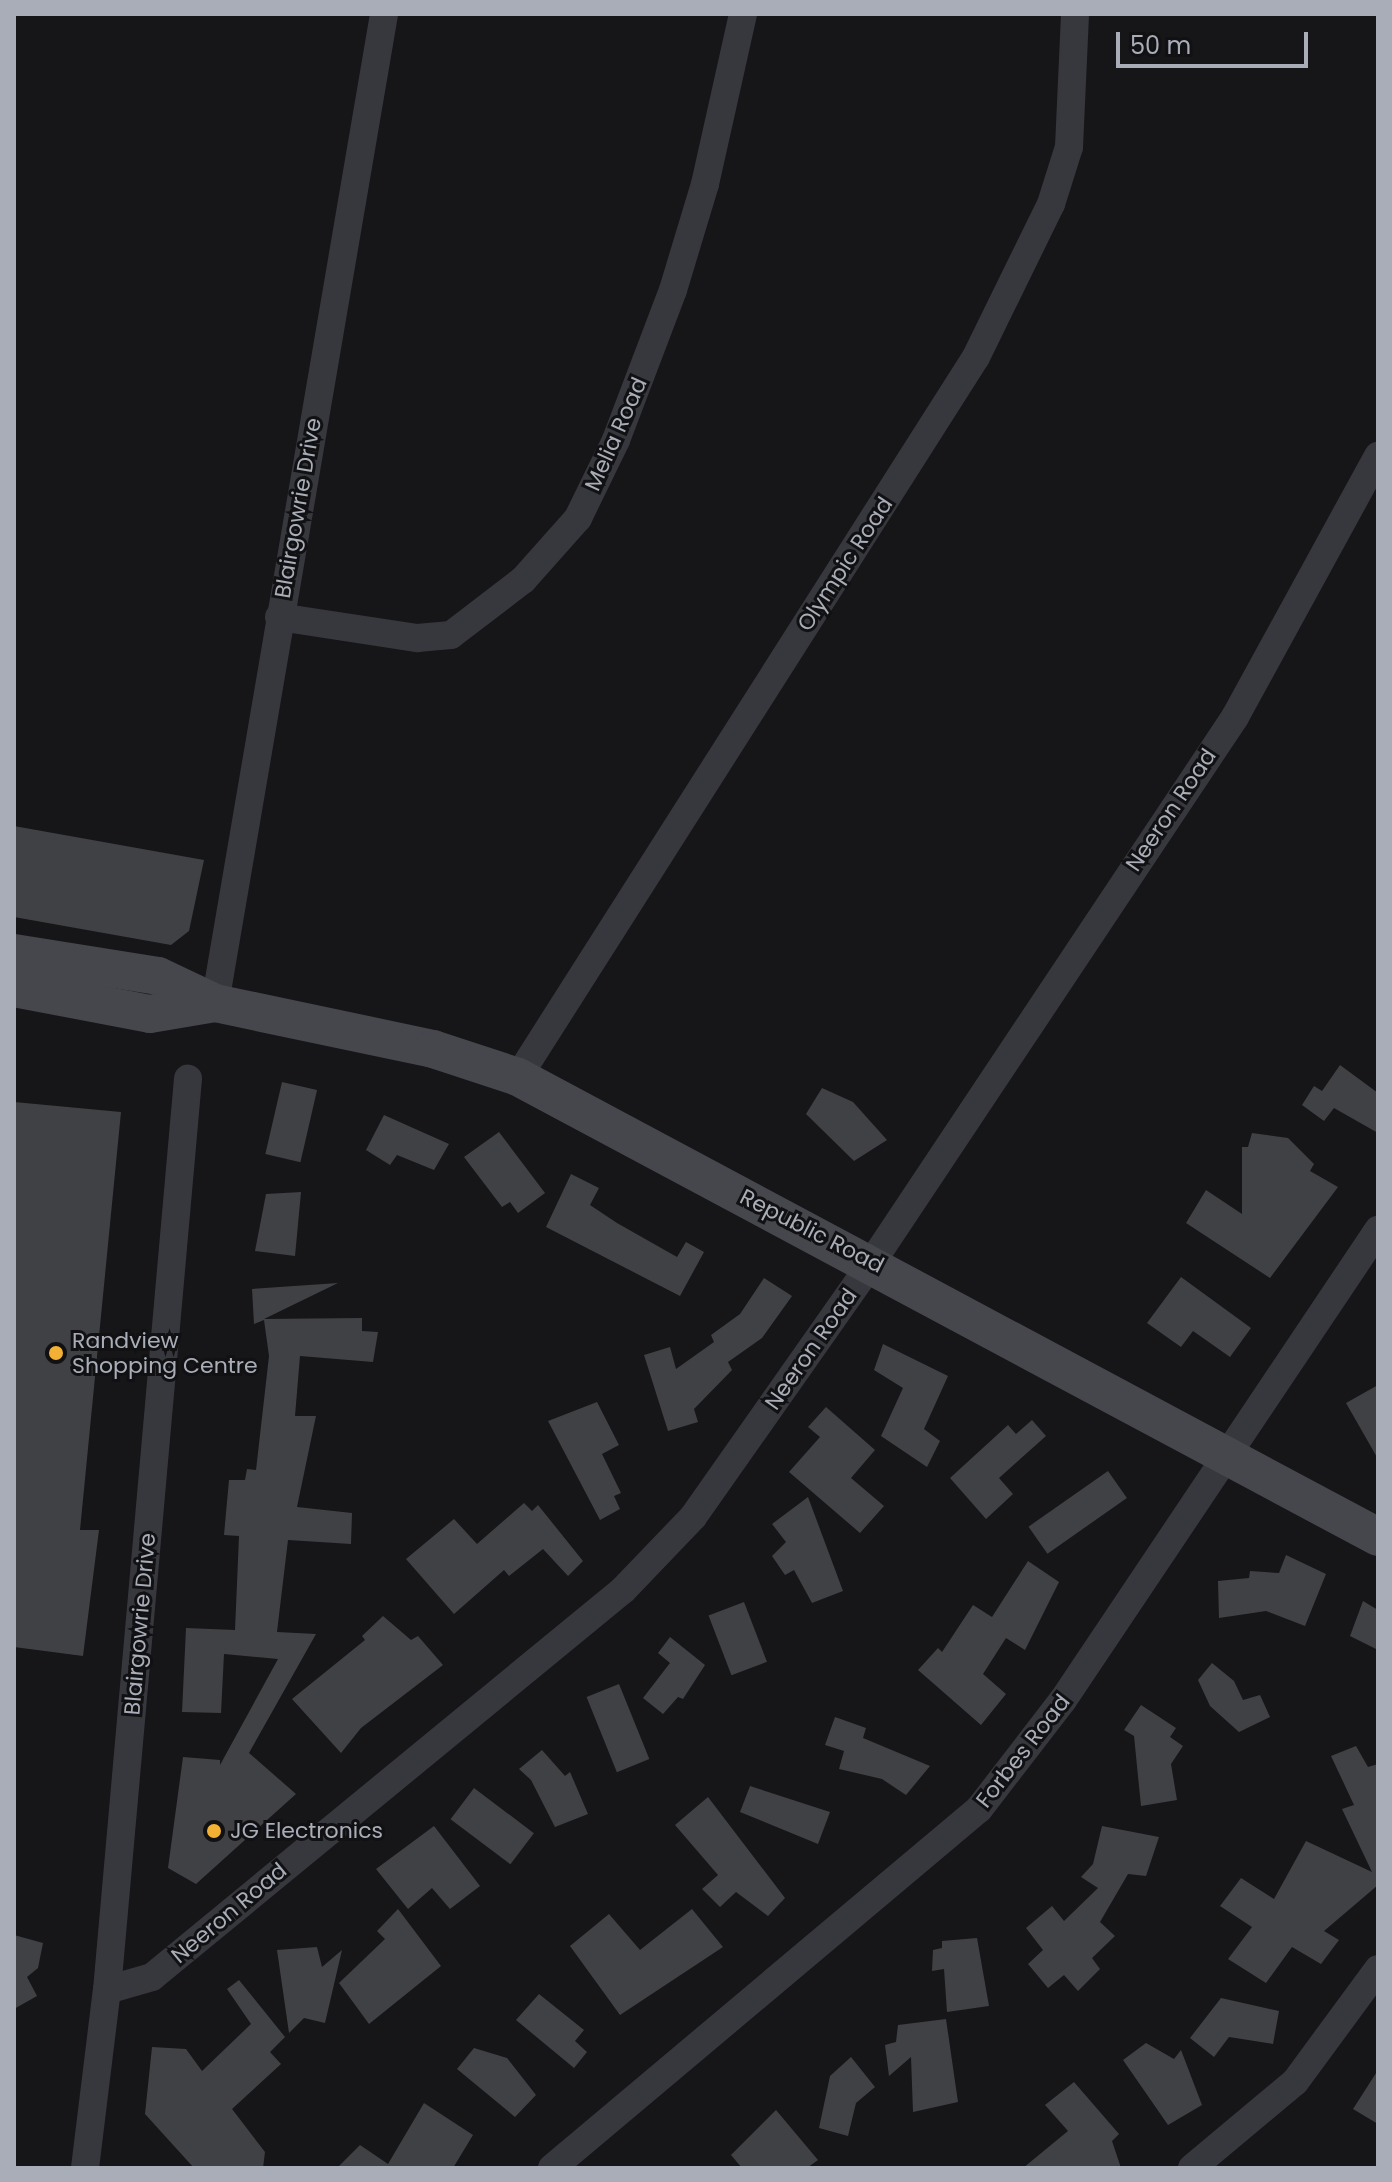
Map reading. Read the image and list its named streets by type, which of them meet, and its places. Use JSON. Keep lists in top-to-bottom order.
{
  "streets": {
    "main road": ["Republic Road"],
    "street": [
      "Melia Road",
      "Blairgowrie Drive",
      "Olympic Road",
      "Neeron Road",
      "Forbes Road"
    ]
  },
  "crossings": [
    ["Melia Road", "Blairgowrie Drive"],
    ["Blairgowrie Drive", "Neeron Road"],
    ["Blairgowrie Drive", "Republic Road"],
    ["Olympic Road", "Republic Road"],
    ["Neeron Road", "Republic Road"],
    ["Republic Road", "Forbes Road"]
  ],
  "places": ["Randview Shopping Centre", "JG Electronics"],
  "scale_bar": "50 m"
}
